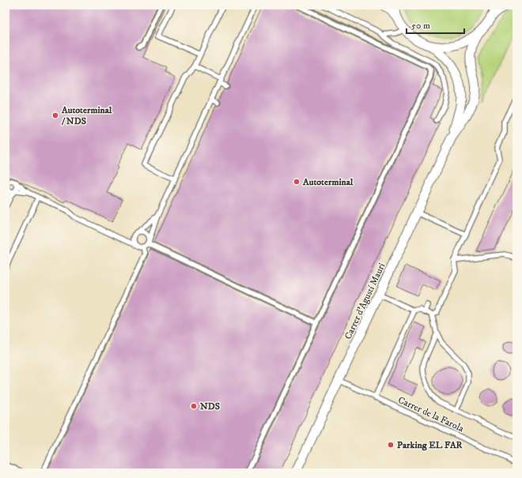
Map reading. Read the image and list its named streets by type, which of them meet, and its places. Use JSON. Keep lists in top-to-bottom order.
{
  "streets": {
    "street": ["Carrer d'Agustí Mauri"],
    "lane": ["Carrer de la Farola"]
  },
  "crossings": [
    ["Carrer d'Agustí Mauri", "Carrer de la Farola"]
  ],
  "places": [
    "Autoterminal / NDS",
    "Autoterminal",
    "NDS",
    "Parking EL FAR"
  ],
  "scale_bar": "50 m"
}
